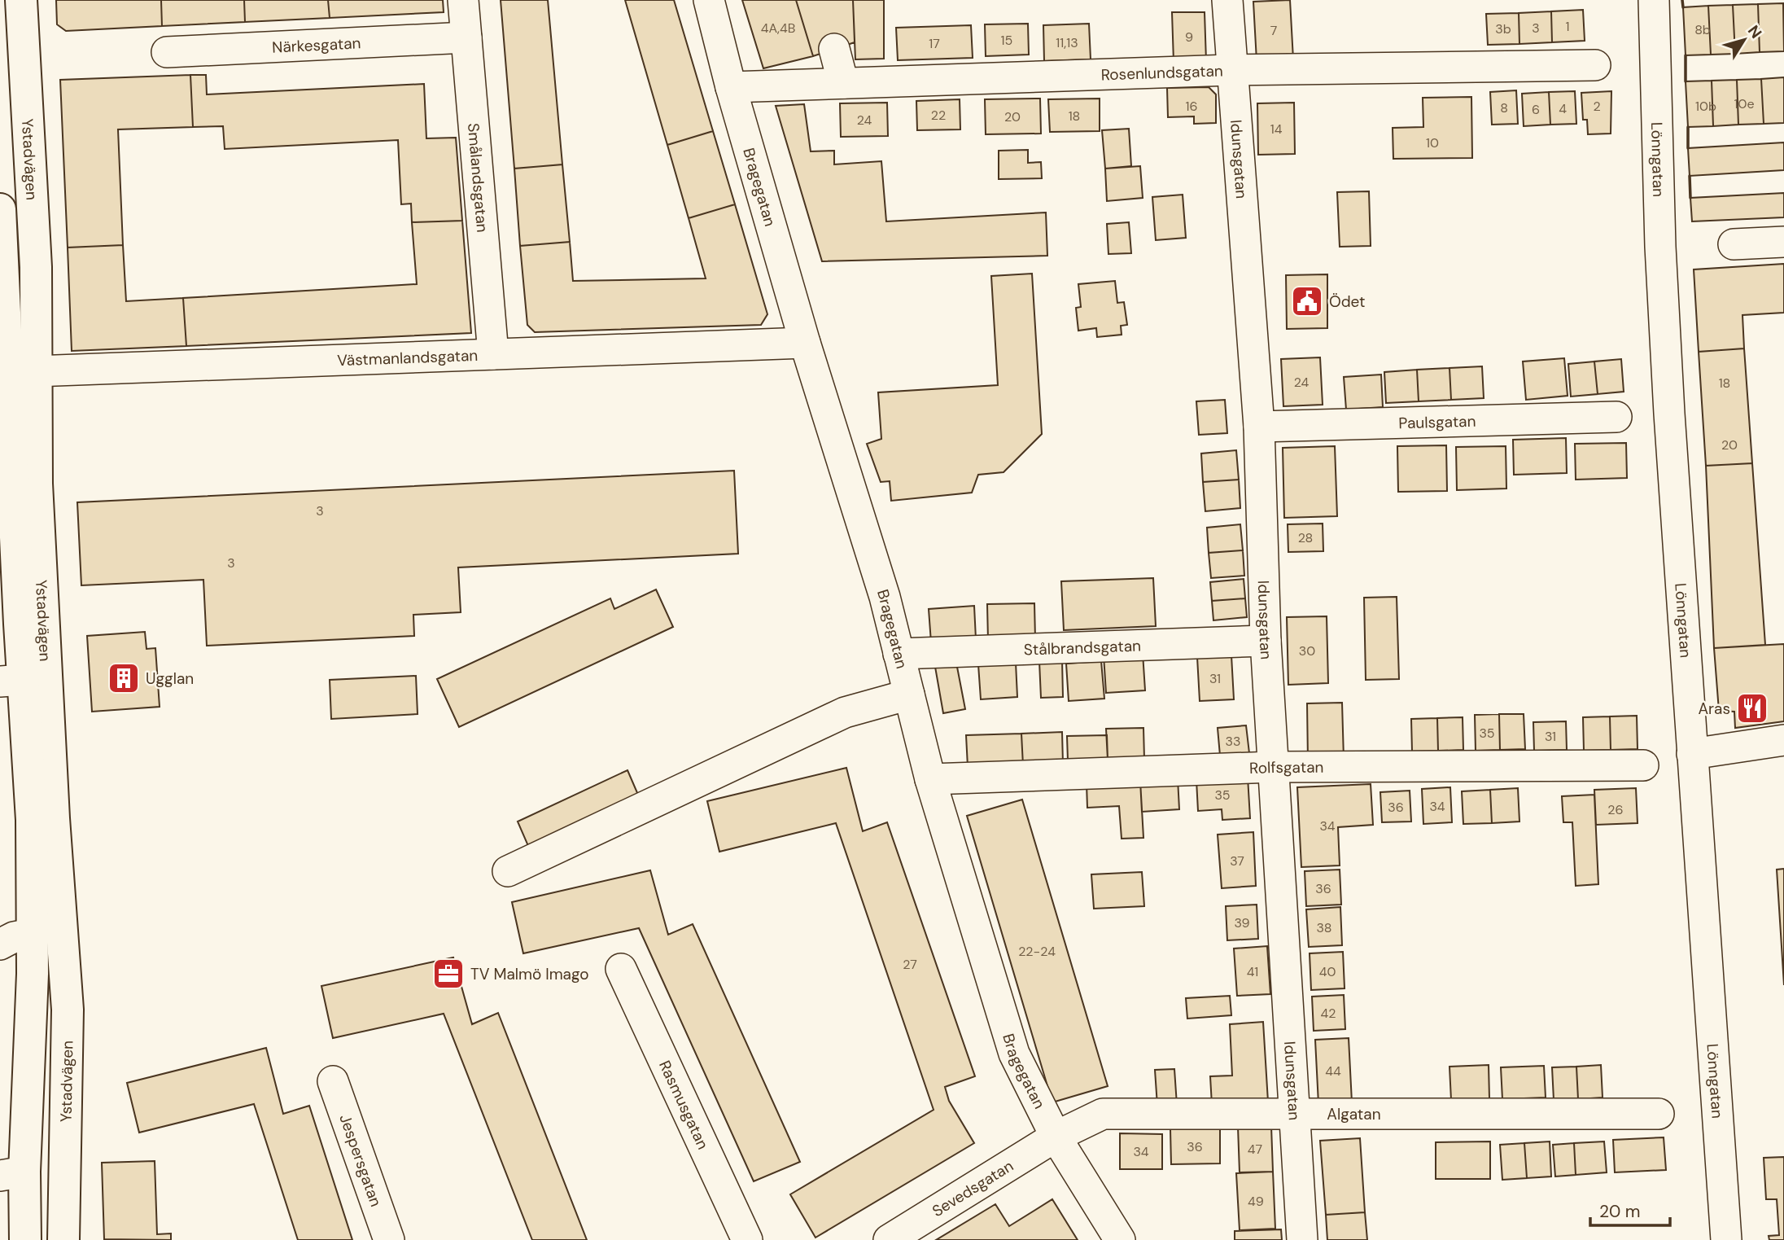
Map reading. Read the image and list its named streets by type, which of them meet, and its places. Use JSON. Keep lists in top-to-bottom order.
{
  "streets": {
    "main road": ["Ystadvägen"],
    "street": [
      "Närkesgatan",
      "Rosenlundsgatan",
      "Idunsgatan",
      "Lönngatan",
      "Smålandsgatan",
      "Bragegatan",
      "Västmanlandsgatan",
      "Paulsgatan",
      "Stålbrandsgatan",
      "Rolfsgatan",
      "Rasmusgatan",
      "Algatan",
      "Jespersgatan",
      "Sevedsgatan"
    ]
  },
  "crossings": [
    ["Närkesgatan", "Smålandsgatan"],
    ["Rosenlundsgatan", "Idunsgatan"],
    ["Rosenlundsgatan", "Bragegatan"],
    ["Ystadvägen", "Västmanlandsgatan"],
    ["Idunsgatan", "Paulsgatan"],
    ["Idunsgatan", "Stålbrandsgatan"],
    ["Idunsgatan", "Rolfsgatan"],
    ["Idunsgatan", "Algatan"],
    ["Smålandsgatan", "Västmanlandsgatan"],
    ["Bragegatan", "Västmanlandsgatan"],
    ["Bragegatan", "Stålbrandsgatan"],
    ["Bragegatan", "Rolfsgatan"],
    ["Bragegatan", "Algatan"],
    ["Bragegatan", "Sevedsgatan"],
    ["Algatan", "Sevedsgatan"]
  ],
  "places": {
    "public building": ["Ödet"],
    "building": ["Ugglan"],
    "restaurant": ["Aras"],
    "office": ["TV Malmö Imago"]
  },
  "house_numbers": [
    "1",
    "4A,4B",
    "3",
    "3b",
    "8b",
    "7",
    "9",
    "15",
    "11,13",
    "17",
    "10e",
    "16",
    "2",
    "10b",
    "8",
    "4",
    "6",
    "22",
    "18",
    "20",
    "24",
    "14",
    "10",
    "24",
    "18",
    "20",
    "3",
    "28",
    "3",
    "30",
    "31",
    "35",
    "31",
    "33",
    "35",
    "34",
    "36",
    "26",
    "34",
    "37",
    "36",
    "39",
    "38",
    "22-24",
    "27",
    "41",
    "40",
    "42",
    "44",
    "36",
    "47",
    "34",
    "49"
  ],
  "scale_bar": "20 m",
  "north": "top right"
}
